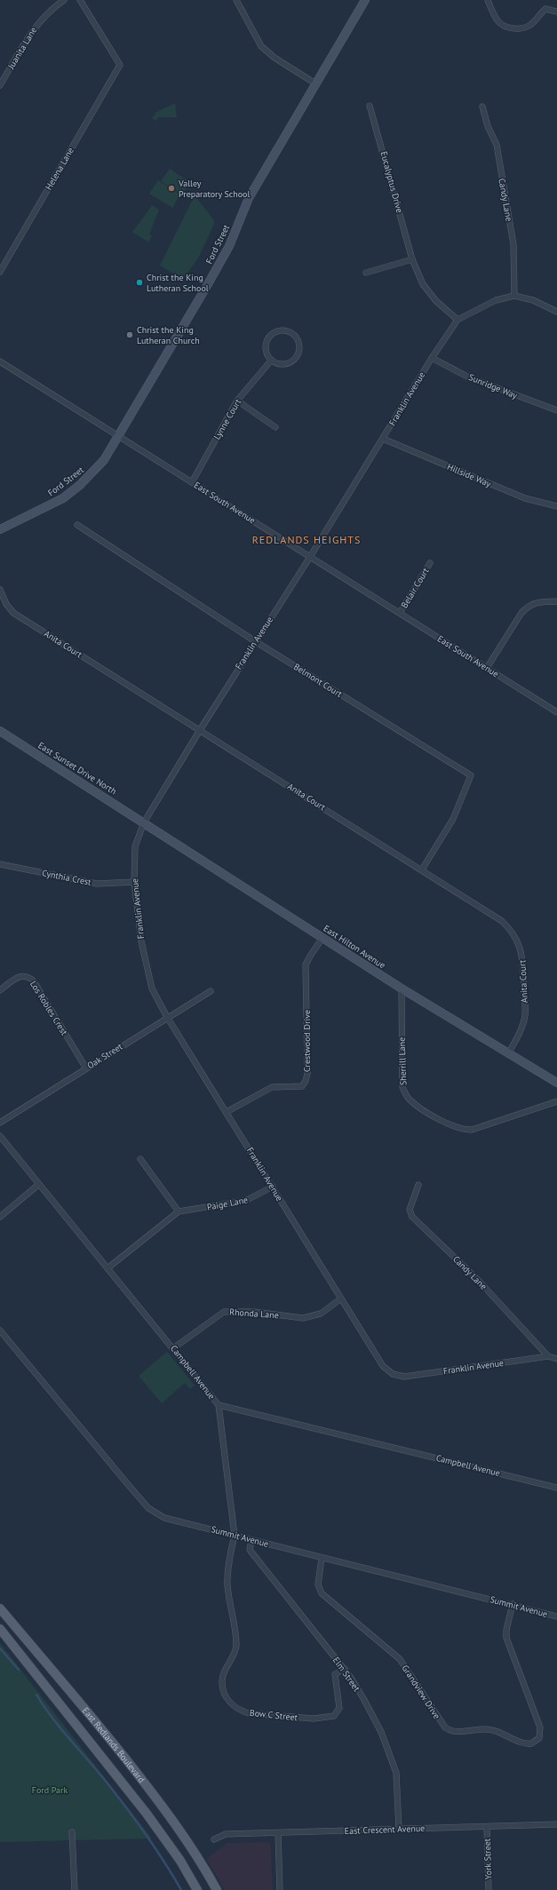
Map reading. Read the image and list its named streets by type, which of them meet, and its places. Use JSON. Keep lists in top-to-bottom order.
{
  "streets": {
    "main road": ["East Redlands Boulevard"],
    "street": [
      "Juanita Lane",
      "Helena Lane",
      "Eucalyptus Drive",
      "Candy Lane",
      "Ford Street",
      "Sunridge Way",
      "Franklin Avenue",
      "Lynne Court",
      "Hillside Way",
      "East South Avenue",
      "Belair Court",
      "Anita Court",
      "Belmont Court",
      "East Sunset Drive North",
      "Cynthia Crest",
      "East Hilton Avenue",
      "Los Robles Crest",
      "Crestwood Drive",
      "Oak Street",
      "Sherrill Lane",
      "Paige Lane",
      "Rhonda Lane",
      "Campbell Avenue",
      "Summit Avenue",
      "Elm Street",
      "Grandview Drive",
      "Bow C Street",
      "East Crescent Avenue",
      "York Street"
    ]
  },
  "crossings": [
    ["Eucalyptus Drive", "Franklin Avenue"],
    ["Candy Lane", "Franklin Avenue"],
    ["Ford Street", "East South Avenue"],
    ["Sunridge Way", "Franklin Avenue"],
    ["Franklin Avenue", "Hillside Way"],
    ["Franklin Avenue", "East South Avenue"],
    ["Franklin Avenue", "Anita Court"],
    ["Franklin Avenue", "Belmont Court"],
    ["Franklin Avenue", "East Sunset Drive North"],
    ["Franklin Avenue", "Cynthia Crest"],
    ["Franklin Avenue", "East Hilton Avenue"],
    ["Franklin Avenue", "Crestwood Drive"],
    ["Franklin Avenue", "Oak Street"],
    ["Franklin Avenue", "Paige Lane"],
    ["Franklin Avenue", "Rhonda Lane"],
    ["Lynne Court", "East South Avenue"],
    ["East South Avenue", "Belair Court"],
    ["Anita Court", "Belmont Court"],
    ["Anita Court", "East Hilton Avenue"],
    ["East Sunset Drive North", "East Hilton Avenue"],
    ["East Hilton Avenue", "Crestwood Drive"],
    ["East Hilton Avenue", "Sherrill Lane"],
    ["Los Robles Crest", "Oak Street"],
    ["Paige Lane", "Campbell Avenue"],
    ["Rhonda Lane", "Campbell Avenue"],
    ["Summit Avenue", "Elm Street"],
    ["Summit Avenue", "Grandview Drive"],
    ["Summit Avenue", "Bow C Street"],
    ["Elm Street", "Bow C Street"],
    ["Elm Street", "East Crescent Avenue"],
    ["East Crescent Avenue", "York Street"]
  ],
  "districts": ["REDLANDS HEIGHTS"],
  "parks": ["Ford Park"],
  "places": ["Valley Preparatory School", "Christ the King Lutheran School", "Christ the King Lutheran Church"]
}
